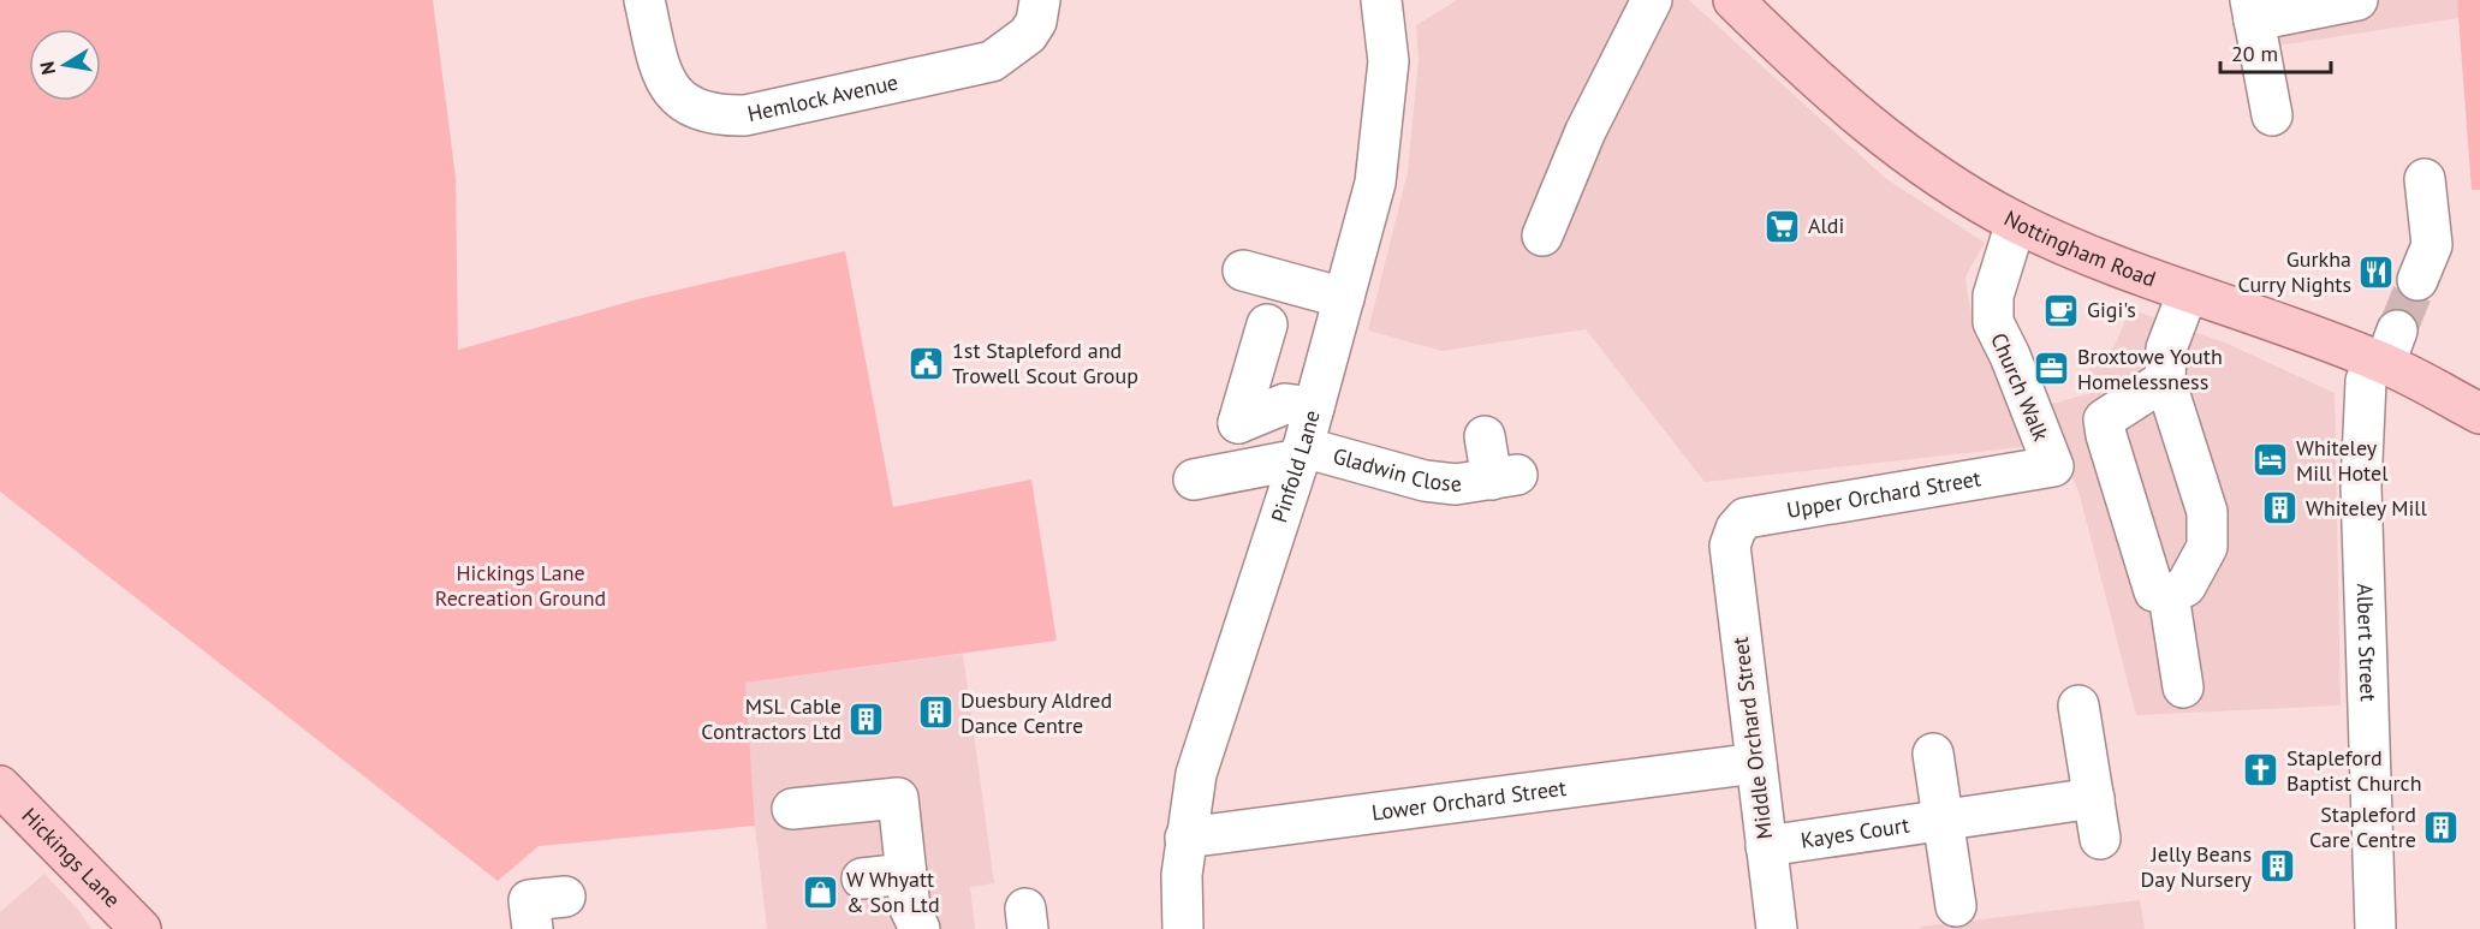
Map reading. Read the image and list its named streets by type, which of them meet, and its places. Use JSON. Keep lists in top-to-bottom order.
{
  "streets": {
    "main road": ["Nottingham Road", "Hickings Lane"],
    "street": [
      "Hemlock Avenue",
      "Church Walk",
      "Pinfold Lane",
      "Gladwin Close",
      "Upper Orchard Street",
      "Albert Street",
      "Middle Orchard Street",
      "Lower Orchard Street",
      "Kayes Court"
    ]
  },
  "crossings": [
    ["Nottingham Road", "Church Walk"],
    ["Nottingham Road", "Albert Street"],
    ["Church Walk", "Upper Orchard Street"],
    ["Pinfold Lane", "Gladwin Close"],
    ["Pinfold Lane", "Lower Orchard Street"],
    ["Upper Orchard Street", "Middle Orchard Street"],
    ["Middle Orchard Street", "Lower Orchard Street"],
    ["Middle Orchard Street", "Kayes Court"]
  ],
  "parks": ["Hickings Lane Recreation Ground"],
  "places": {
    "supermarket": ["Aldi"],
    "restaurant": ["Gurkha Curry Nights"],
    "cafe": ["Gigi's"],
    "public building": ["1st Stapleford and Trowell Scout Group"],
    "office": ["Broxtowe Youth Homelessness"],
    "hotel": ["Whiteley Mill Hotel"],
    "building": [
      "Whiteley Mill",
      "Duesbury Aldred Dance Centre",
      "MSL Cable Contractors Ltd",
      "Stapleford Care Centre",
      "Jelly Beans Day Nursery"
    ],
    "church": ["Stapleford Baptist Church"],
    "shop": ["W Whyatt & Son Ltd"]
  },
  "scale_bar": "20 m",
  "north": "left"
}
